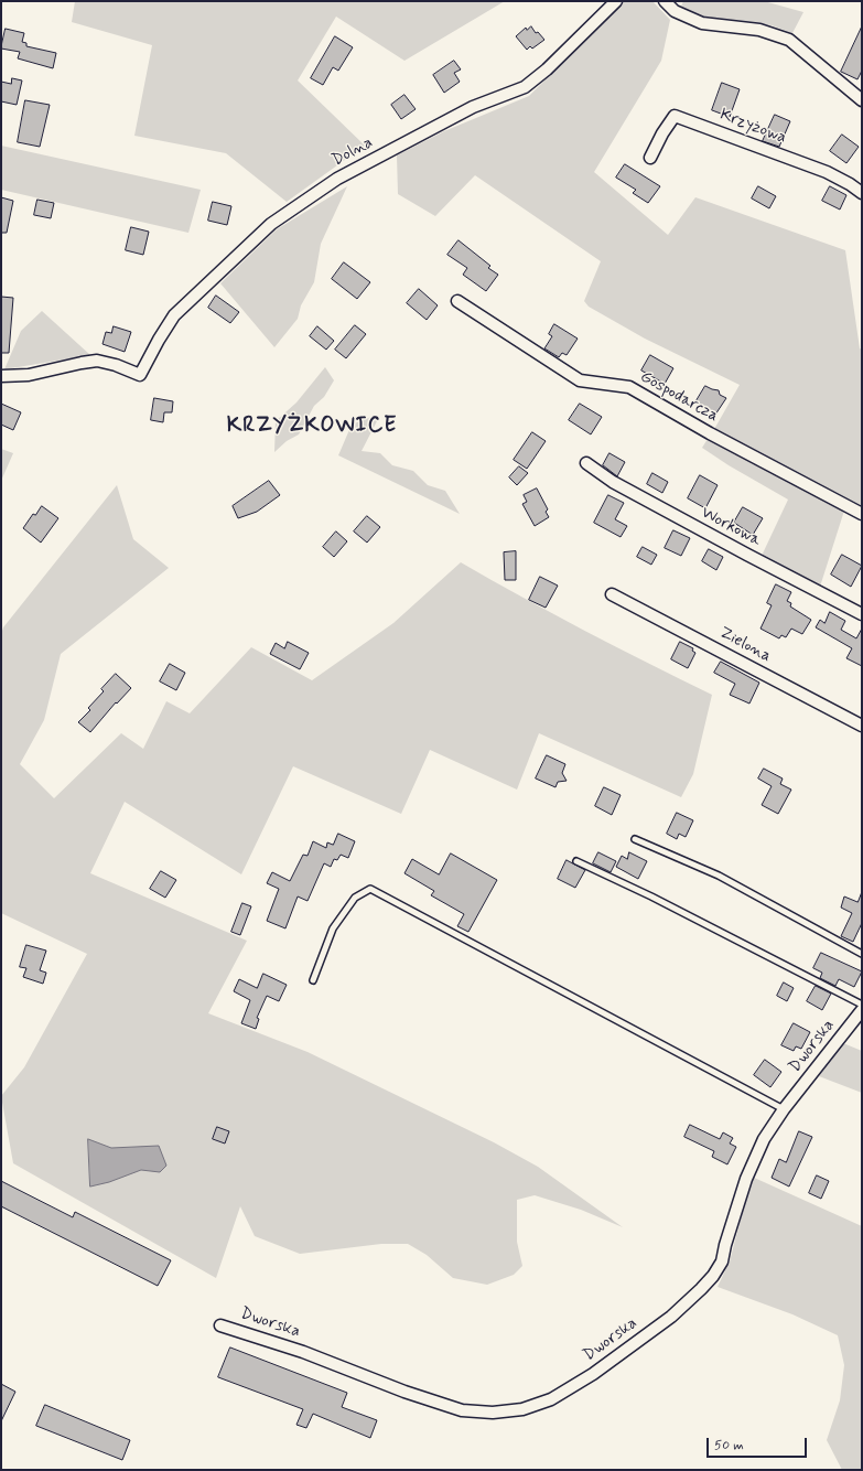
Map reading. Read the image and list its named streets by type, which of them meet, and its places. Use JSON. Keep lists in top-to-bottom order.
{
  "streets": {
    "street": [
      "Krzyżowa",
      "Dolna",
      "Gospodarcza",
      "Workowa",
      "Zielona",
      "Dworska"
    ]
  },
  "districts": ["KRZYŻKOWICE"],
  "scale_bar": "50 m"
}
